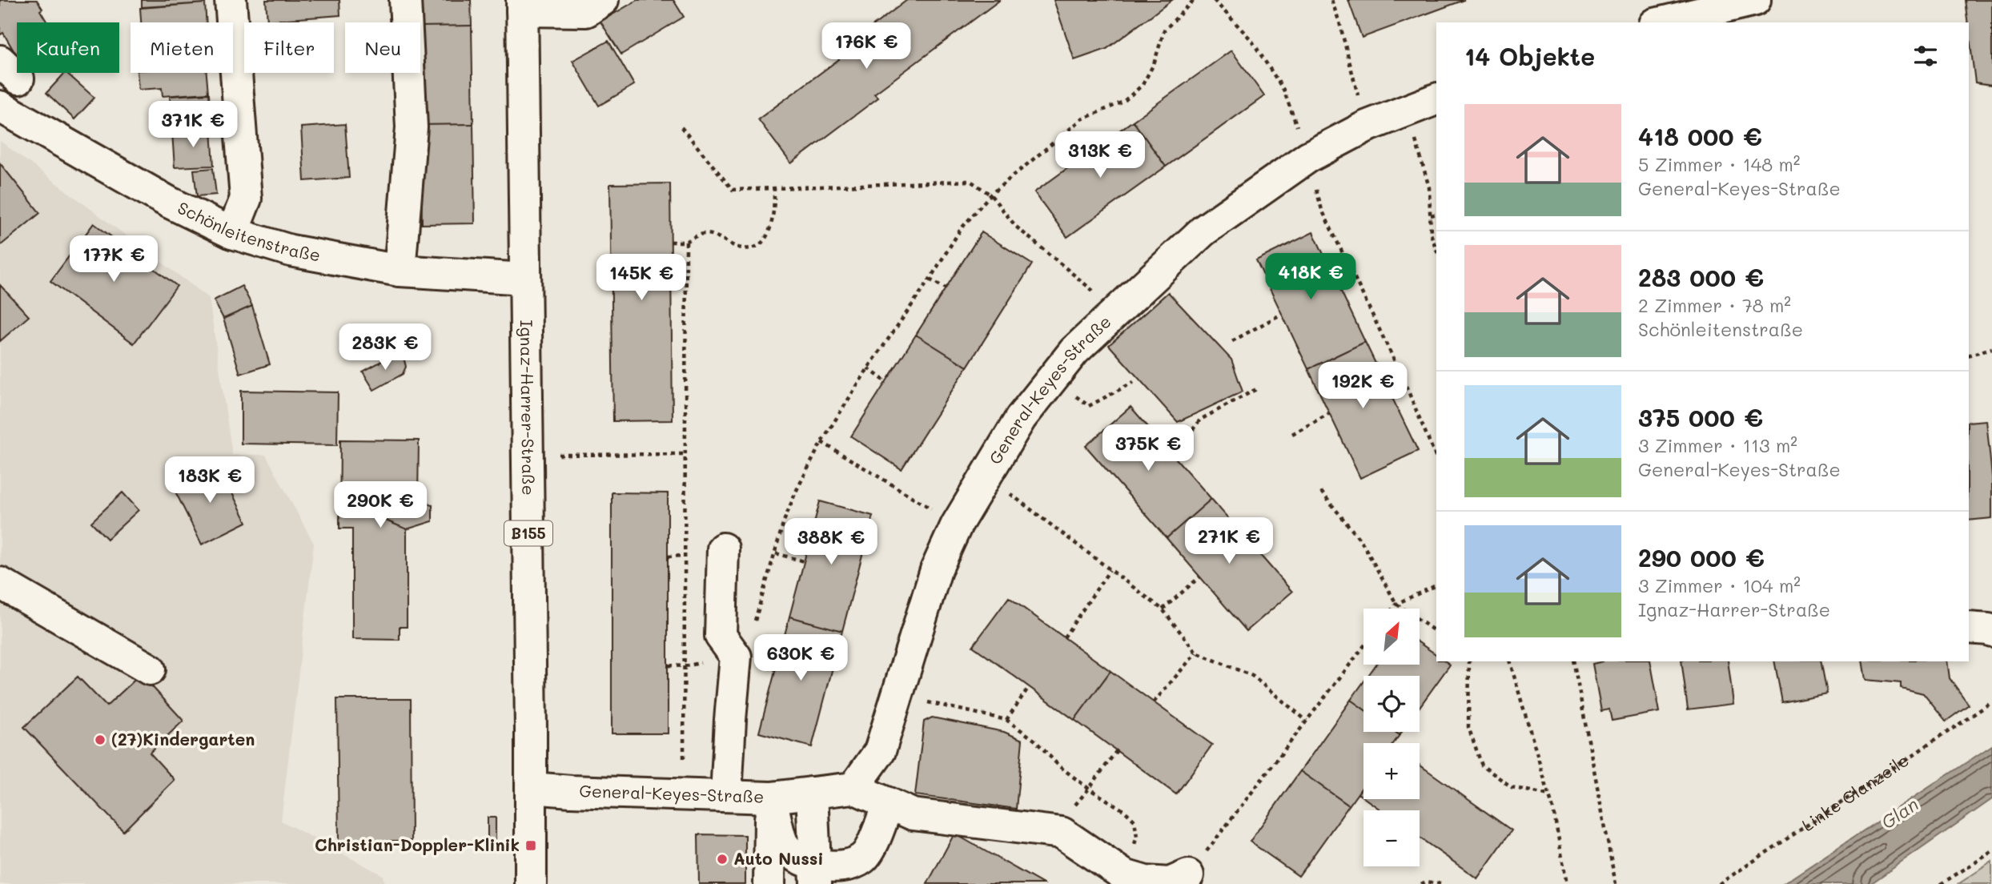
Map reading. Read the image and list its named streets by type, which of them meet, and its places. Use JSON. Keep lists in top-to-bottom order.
{
  "streets": {
    "street": [
      "Schönleitenstraße",
      "General-Keyes-Straße",
      "Ignaz-Harrer-Straße",
      "B155"
    ],
    "path": ["Linke Glanzeile"]
  },
  "crossings": [
    ["Schönleitenstraße", "Ignaz-Harrer-Straße"],
    ["General-Keyes-Straße", "Ignaz-Harrer-Straße"]
  ],
  "water": ["Glan"],
  "places": {
    "other": ["(27)Kindergarten", "Auto Nussi"],
    "transit": ["Christian-Doppler-Klinik"]
  },
  "north": "top right",
  "page": {
    "price": [
      "176K €",
      "371K €",
      "313K €",
      "177K €",
      "418K €",
      "145K €",
      "283K €",
      "192K €",
      "375K €",
      "183K €",
      "290K €",
      "271K €",
      "388K €",
      "630K €"
    ],
    "chip": [
      "Kaufen",
      "Mieten",
      "Filter",
      "Neu"
    ],
    "heading": "14 Objekte",
    "list": [
      {
        "name": "418 000 €",
        "note": "5 Zimmer · 148 m² · General-Keyes-Straße"
      },
      {
        "name": "283 000 €",
        "note": "2 Zimmer · 78 m² · Schönleitenstraße"
      },
      {
        "name": "375 000 €",
        "note": "3 Zimmer · 113 m² · General-Keyes-Straße"
      },
      {
        "name": "290 000 €",
        "note": "3 Zimmer · 104 m² · Ignaz-Harrer-Straße"
      }
    ],
    "map_buttons": ["+", "−"]
  }
}
